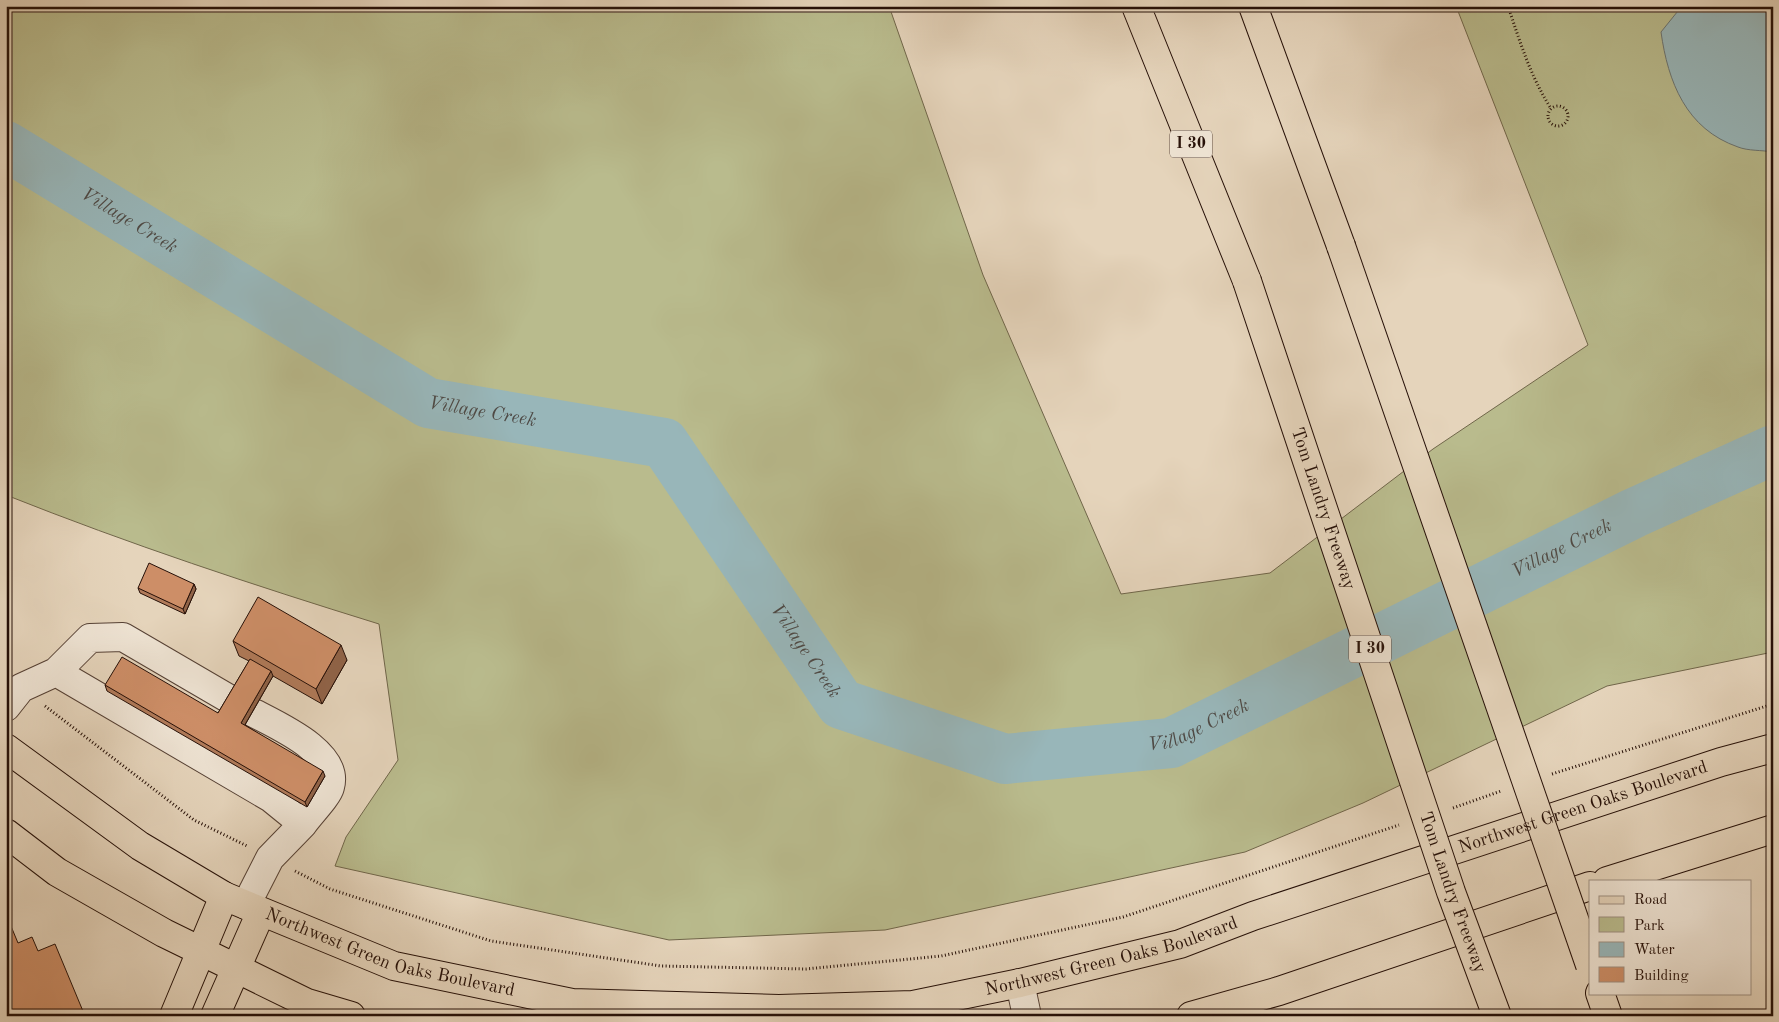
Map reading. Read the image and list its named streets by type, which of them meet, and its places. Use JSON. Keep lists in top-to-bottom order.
{
  "streets": {
    "main road": ["I 30", "Tom Landry Freeway", "Northwest Green Oaks Boulevard"]
  },
  "water": ["Village Creek"],
  "legend": [
    "Road",
    "Park",
    "Water",
    "Building"
  ]
}
